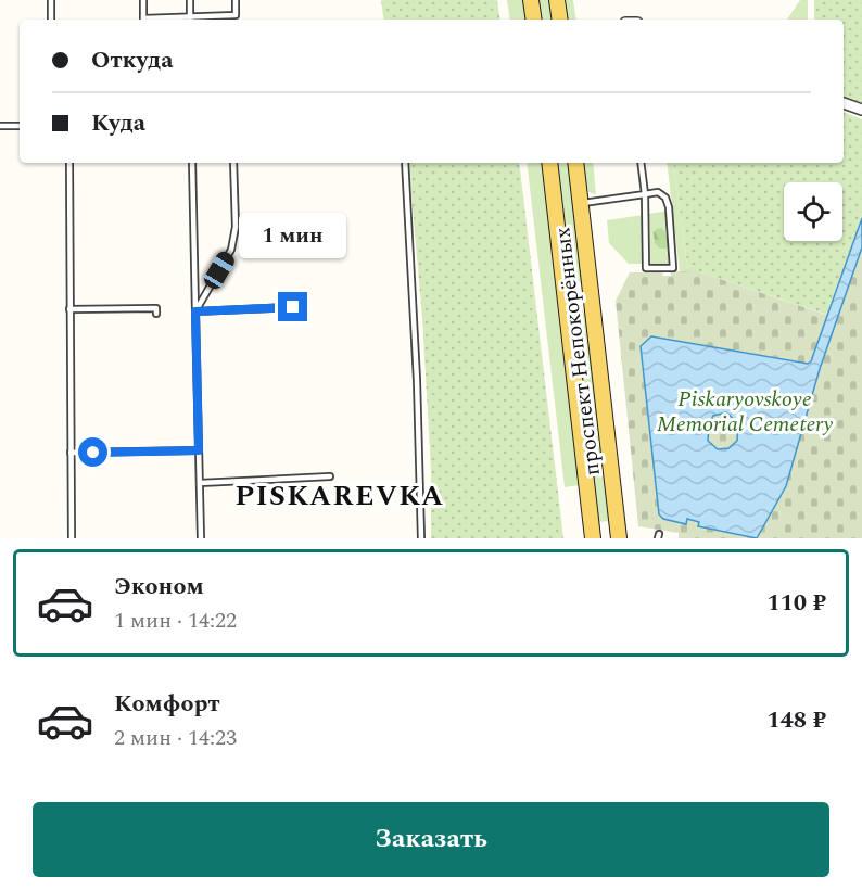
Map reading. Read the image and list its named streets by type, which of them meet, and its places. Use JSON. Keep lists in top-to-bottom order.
{
  "streets": {
    "main road": ["проспект Непокорённых"]
  },
  "districts": ["PISKAREVKA"],
  "parks": ["Piskaryovskoye Memorial Cemetery"],
  "page": {
    "banner": ["Откуда", "Куда"],
    "bubble": "1 мин",
    "list": [
      {
        "name": "Эконом",
        "note": "1 мин · 14:22",
        "value": "110 ₽"
      },
      {
        "name": "Комфорт",
        "note": "2 мин · 14:23",
        "value": "148 ₽"
      }
    ],
    "buttons": "Заказать"
  }
}
